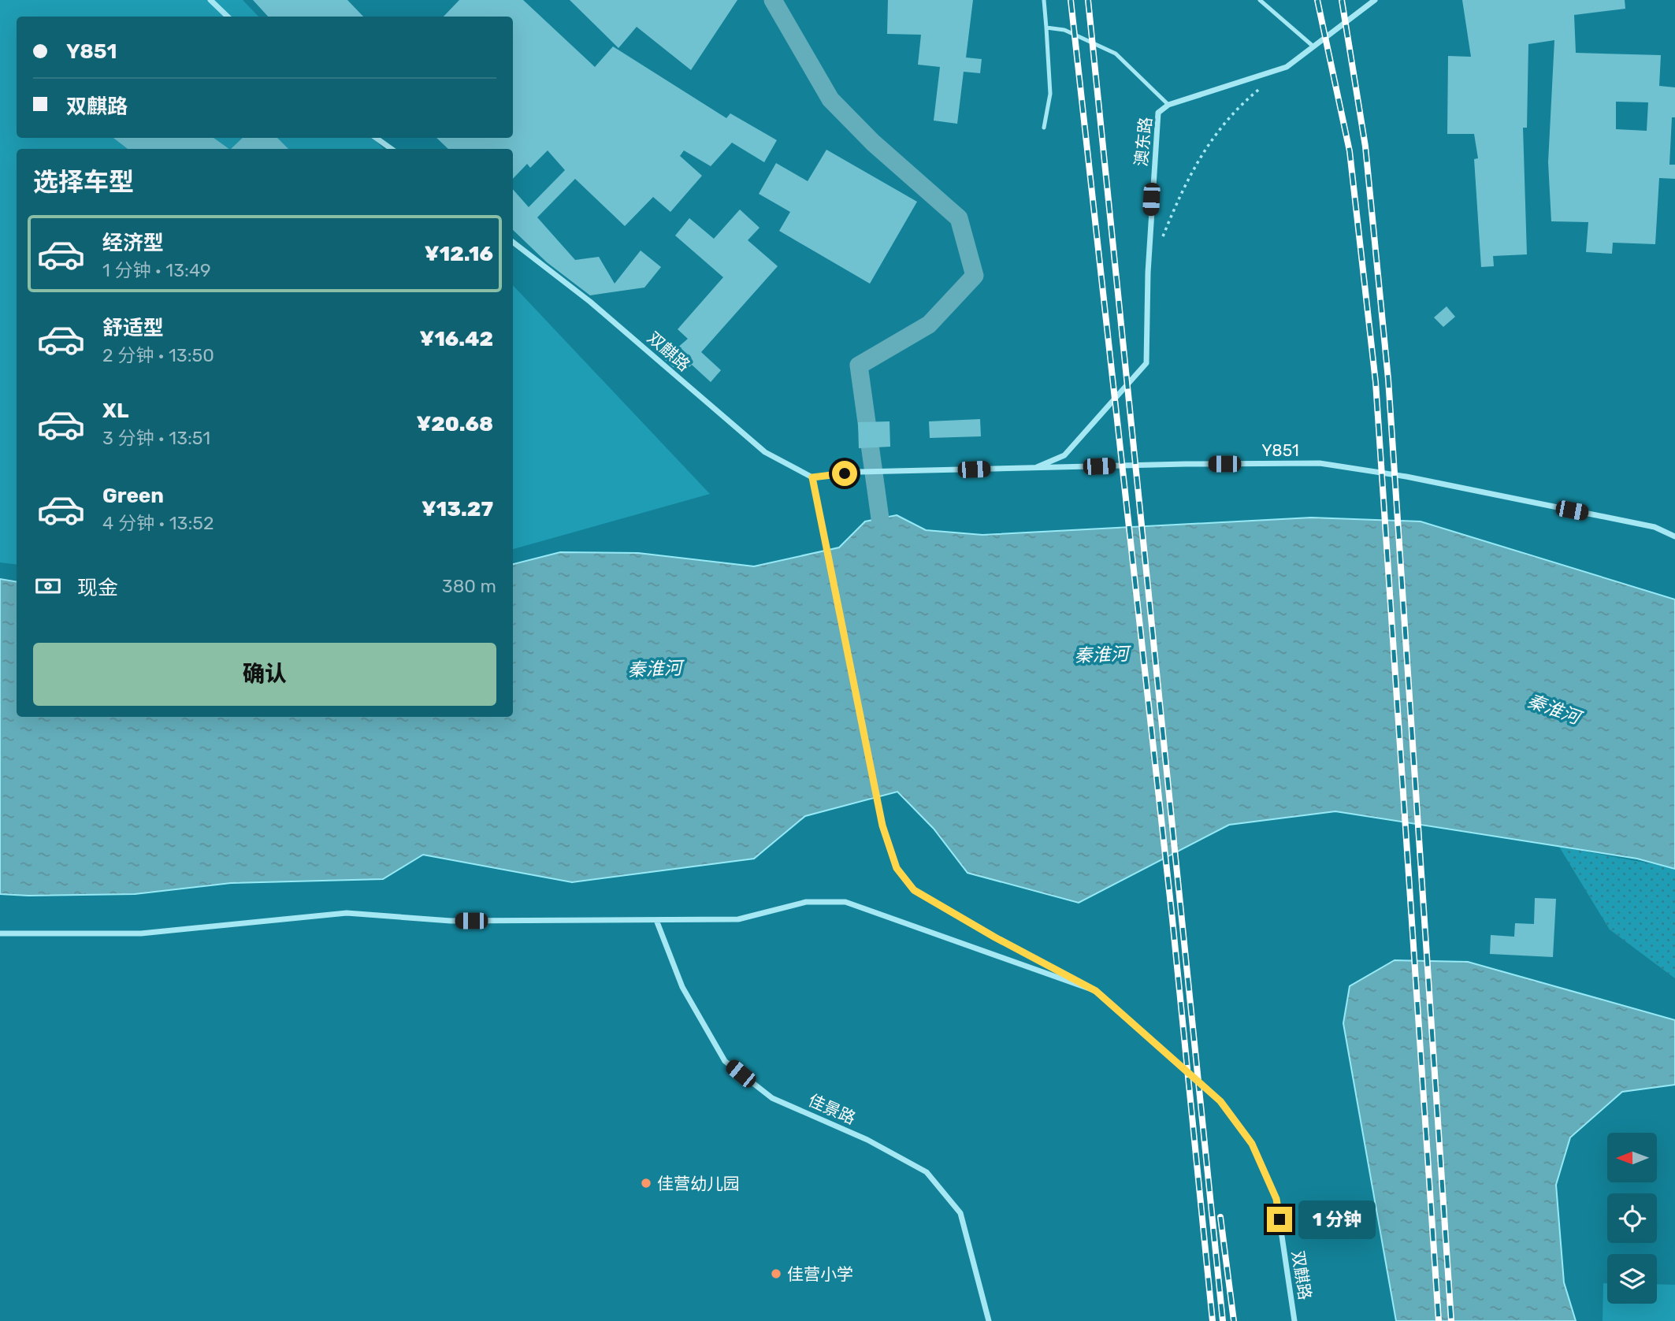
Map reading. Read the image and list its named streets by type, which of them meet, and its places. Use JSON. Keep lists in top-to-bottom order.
{
  "streets": {
    "street": [
      "澳东路",
      "双麒路",
      "Y851",
      "佳景路"
    ]
  },
  "crossings": [
    ["澳东路", "Y851"],
    ["双麒路", "Y851"]
  ],
  "water": ["秦淮河"],
  "places": ["佳营幼儿园", "佳营小学"],
  "north": "left",
  "page": {
    "banner": ["Y851", "双麒路"],
    "heading": "选择车型",
    "list": [
      {
        "name": "经济型",
        "note": "1 分钟 · 13:49",
        "value": "¥12.16"
      },
      {
        "name": "舒适型",
        "note": "2 分钟 · 13:50",
        "value": "¥16.42"
      },
      {
        "name": "XL",
        "note": "3 分钟 · 13:51",
        "value": "¥20.68"
      },
      {
        "name": "Green",
        "note": "4 分钟 · 13:52",
        "value": "¥13.27"
      }
    ],
    "pay": ["现金", "380 m"],
    "buttons": "确认",
    "bubble": "1 分钟"
  }
}
